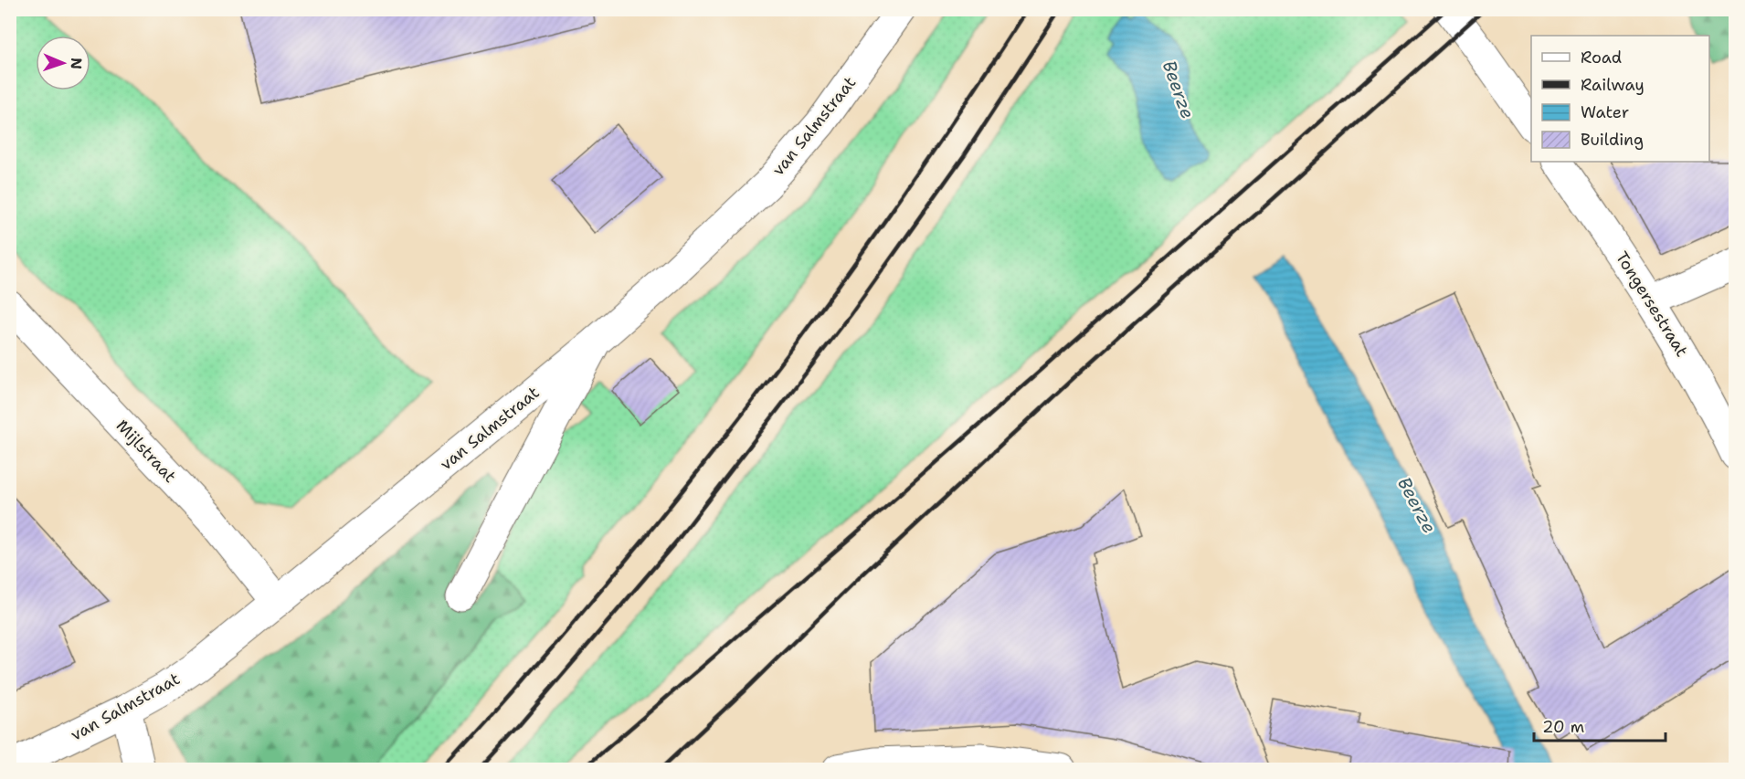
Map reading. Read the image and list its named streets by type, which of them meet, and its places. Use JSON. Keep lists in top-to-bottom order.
{
  "streets": {
    "main road": ["van Salmstraat", "Tongersestraat", "Mijlstraat"]
  },
  "crossings": [
    ["van Salmstraat", "Mijlstraat"]
  ],
  "water": ["Beerze"],
  "legend": [
    "Road",
    "Railway",
    "Water",
    "Building"
  ],
  "scale_bar": "20 m",
  "north": "right"
}
